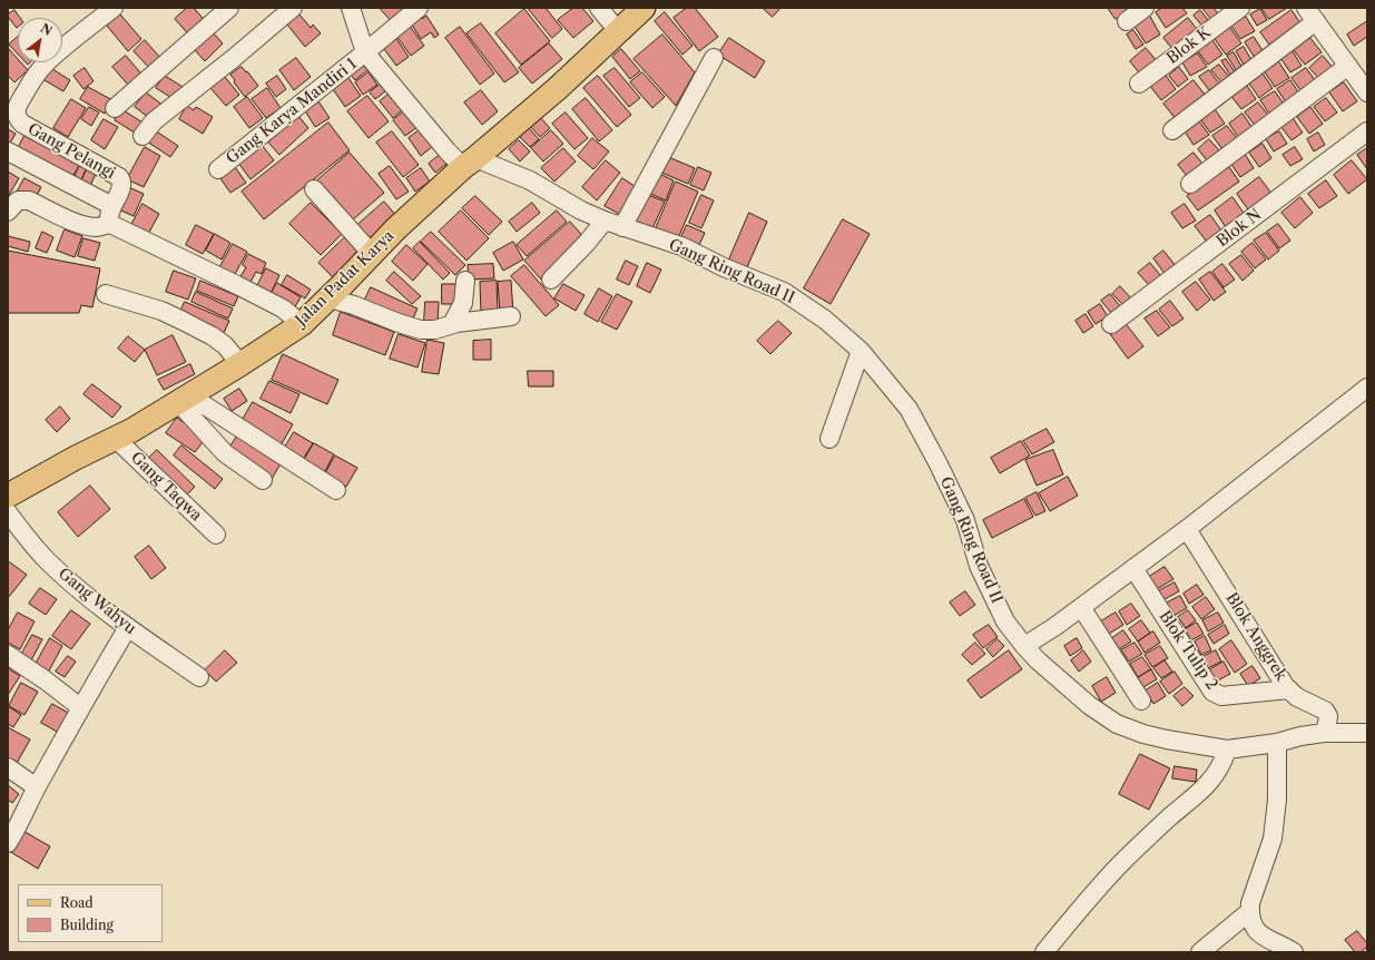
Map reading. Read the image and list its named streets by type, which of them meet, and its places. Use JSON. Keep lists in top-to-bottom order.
{
  "streets": {
    "main road": ["Jalan Padat Karya"],
    "street": [
      "Blok K",
      "Gang Karya Mandiri 1",
      "Gang Pelangi",
      "Blok N",
      "Gang Ring Road II",
      "Gang Taqwa",
      "Gang Wahyu",
      "Blok Anggrek",
      "Blok Tulip 2"
    ]
  },
  "crossings": [
    ["Gang Ring Road II", "Jalan Padat Karya"],
    ["Gang Ring Road II", "Blok Anggrek"],
    ["Jalan Padat Karya", "Gang Taqwa"],
    ["Blok Anggrek", "Blok Tulip 2"]
  ],
  "legend": ["Road", "Building"],
  "north": "top right"
}
